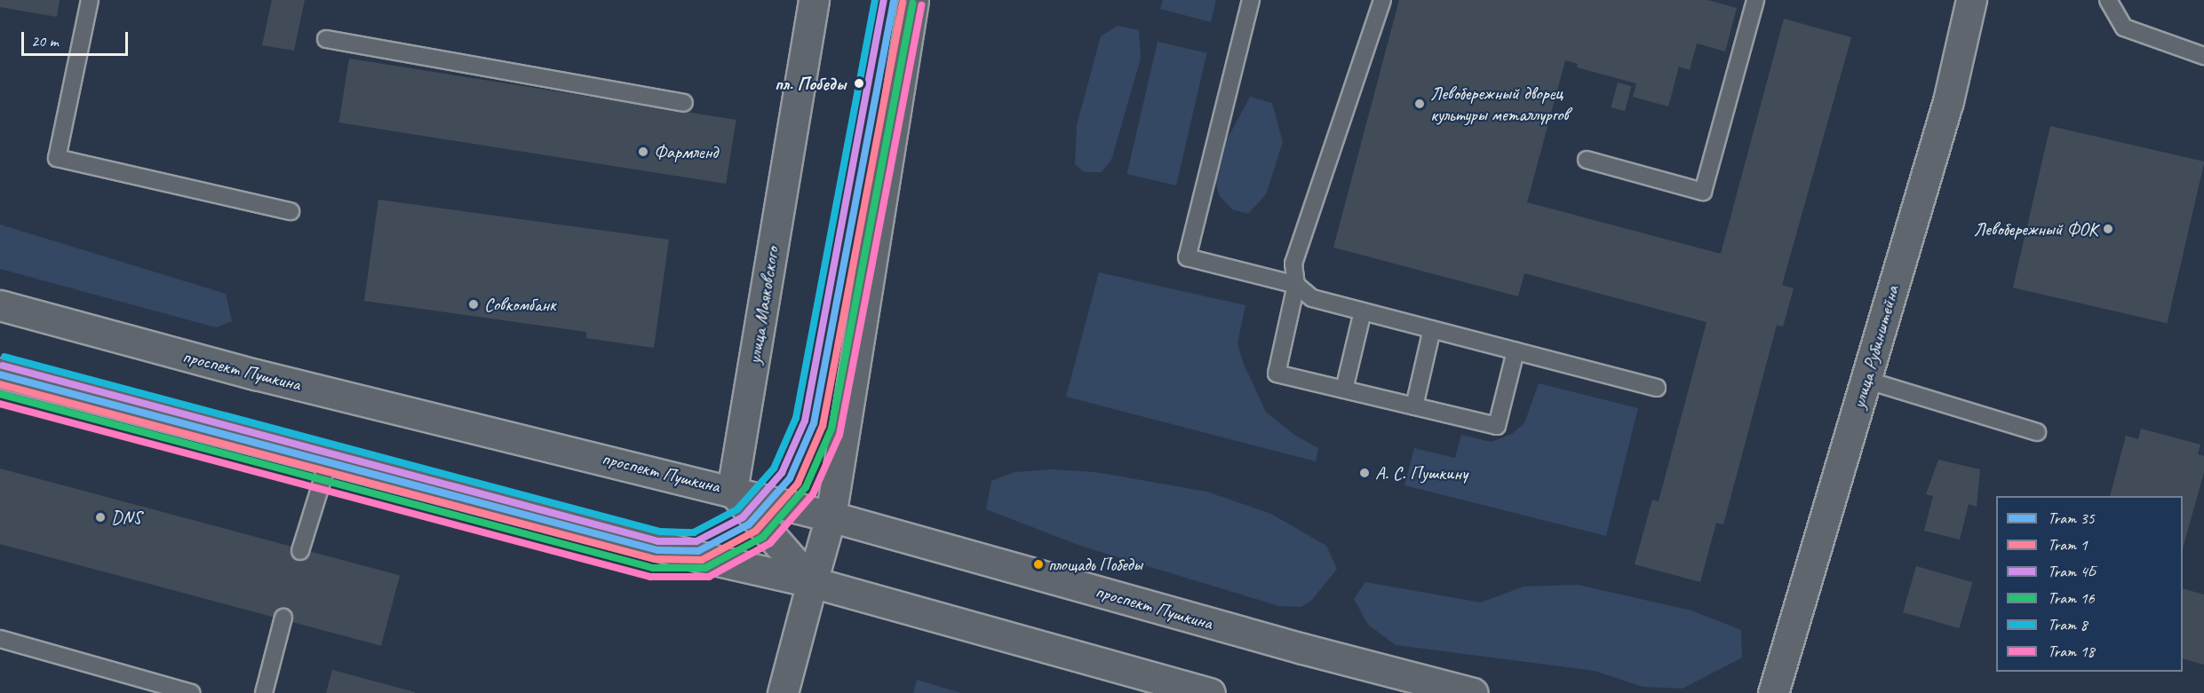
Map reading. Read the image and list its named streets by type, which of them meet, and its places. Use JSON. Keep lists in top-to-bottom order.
{
  "streets": {
    "main road": ["улица Маяковского", "улица Рубинштейна", "проспект Пушкина"]
  },
  "crossings": [
    ["улица Маяковского", "проспект Пушкина"]
  ],
  "places": [
    "пл. Победы",
    "Левобережный дворец культуры металлургов",
    "Фармленд",
    "Левобережный ФОК",
    "Совкомбанк",
    "А. С. Пушкину",
    "DNS",
    "площадь Победы"
  ],
  "lines": [
    "tram line 35",
    "tram line 4Б",
    "tram line 8",
    "tram line 1",
    "tram line 16",
    "tram line 18"
  ],
  "legend": [
    "Tram 35",
    "Tram 1",
    "Tram 4Б",
    "Tram 16",
    "Tram 8",
    "Tram 18"
  ],
  "scale_bar": "20 m"
}
